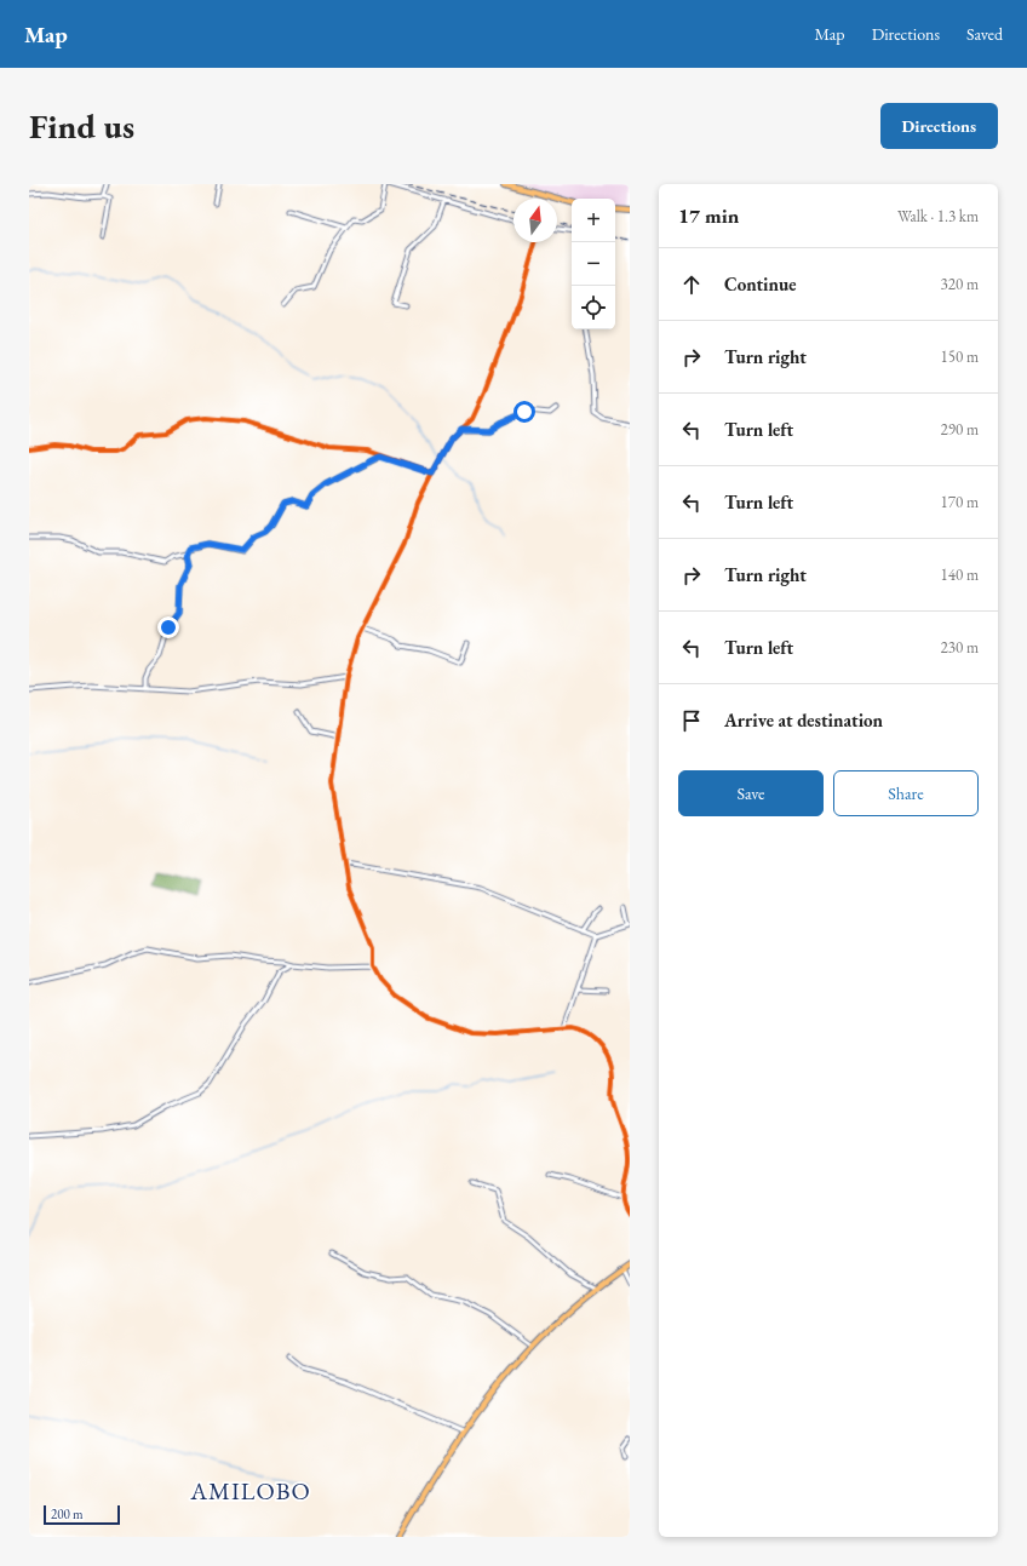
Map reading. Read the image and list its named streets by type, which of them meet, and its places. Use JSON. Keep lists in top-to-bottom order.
{
  "districts": ["AMILOBO"],
  "scale_bar": "200 m",
  "north": "top",
  "page": {
    "header": "Map",
    "nav": ["Map", "Directions", "Saved"],
    "buttons": [
      "Directions",
      ["Save", "Share"]
    ],
    "title": "Find us",
    "heading": ["17 min", "Walk · 1.3 km"],
    "map_buttons": ["+", "−"],
    "list": [
      ["Continue", "320 m"],
      ["Turn right", "150 m"],
      ["Turn left", "290 m"],
      ["Turn left", "170 m"],
      ["Turn right", "140 m"],
      ["Turn left", "230 m"],
      "Arrive at destination"
    ],
    "scale": "200 m"
  }
}
